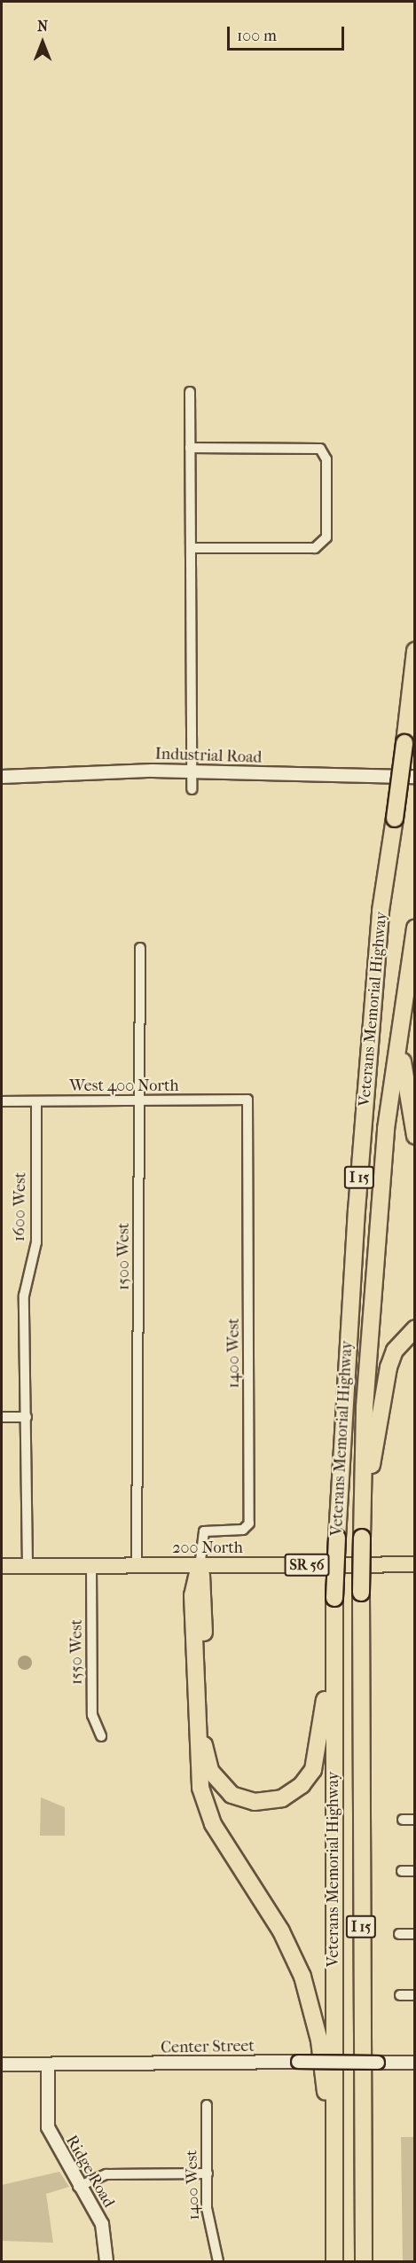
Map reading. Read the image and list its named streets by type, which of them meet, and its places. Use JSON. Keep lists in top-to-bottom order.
{
  "streets": {
    "highway": ["Veterans Memorial Highway", "I 15"],
    "main road": ["200 North", "SR 56"],
    "street": [
      "Industrial Road",
      "West 400 North",
      "1600 West",
      "1500 West",
      "1400 West",
      "1550 West",
      "Center Street",
      "Ridge Road"
    ]
  },
  "crossings": [
    ["West 400 North", "1600 West"],
    ["West 400 North", "1500 West"],
    ["West 400 North", "1400 West"],
    ["1600 West", "200 North"],
    ["1500 West", "200 North"],
    ["1400 West", "200 North"],
    ["200 North", "1550 West"],
    ["Center Street", "Ridge Road"]
  ],
  "scale_bar": "100 m",
  "north": "top"
}
